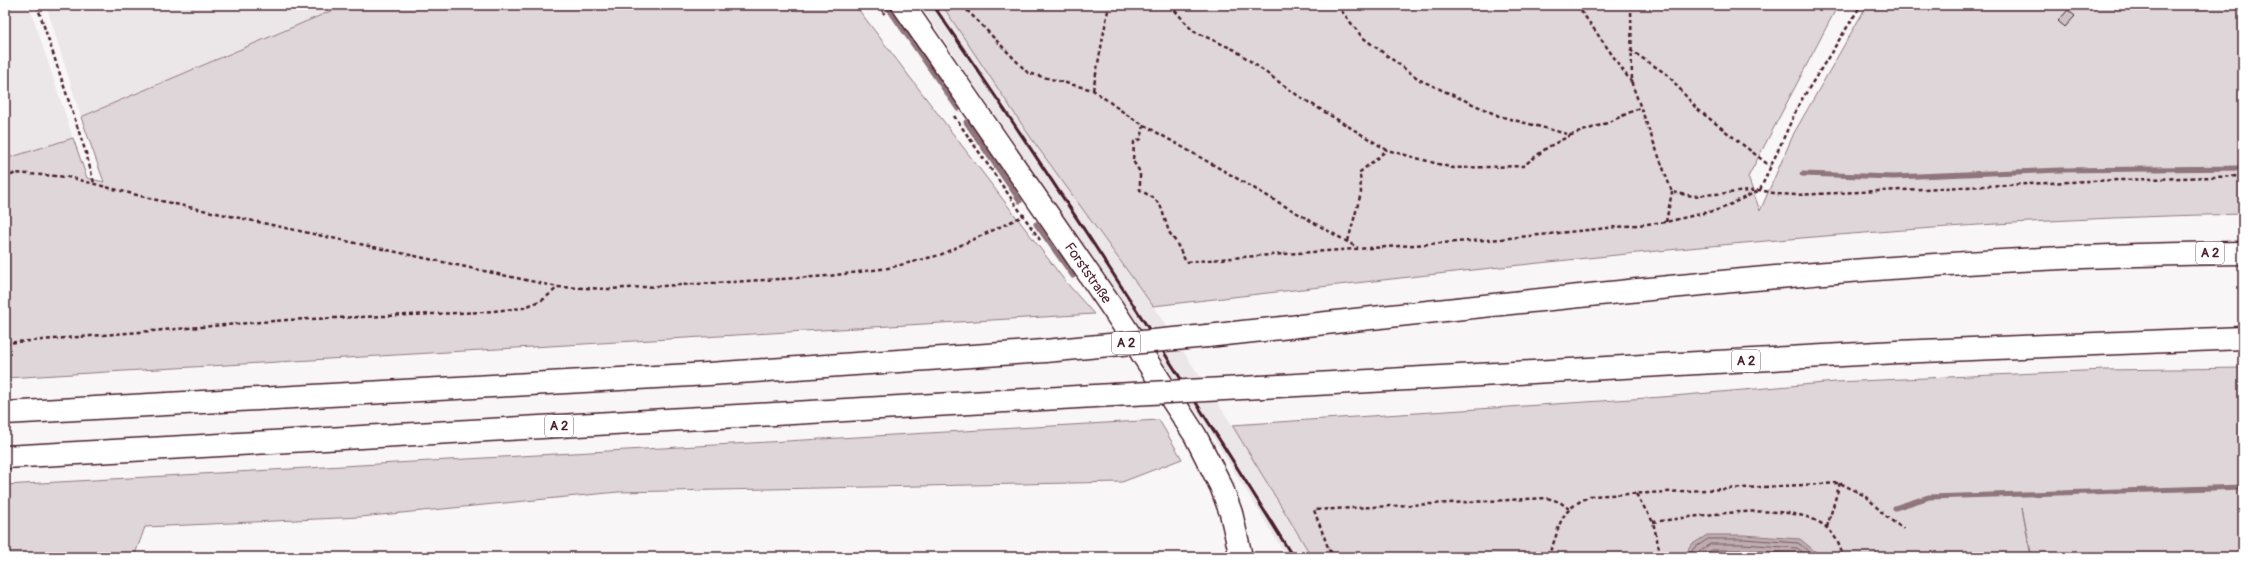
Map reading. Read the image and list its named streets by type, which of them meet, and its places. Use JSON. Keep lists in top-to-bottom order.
{
  "streets": {
    "main road": ["A 2", "Forststraße"]
  }
}
